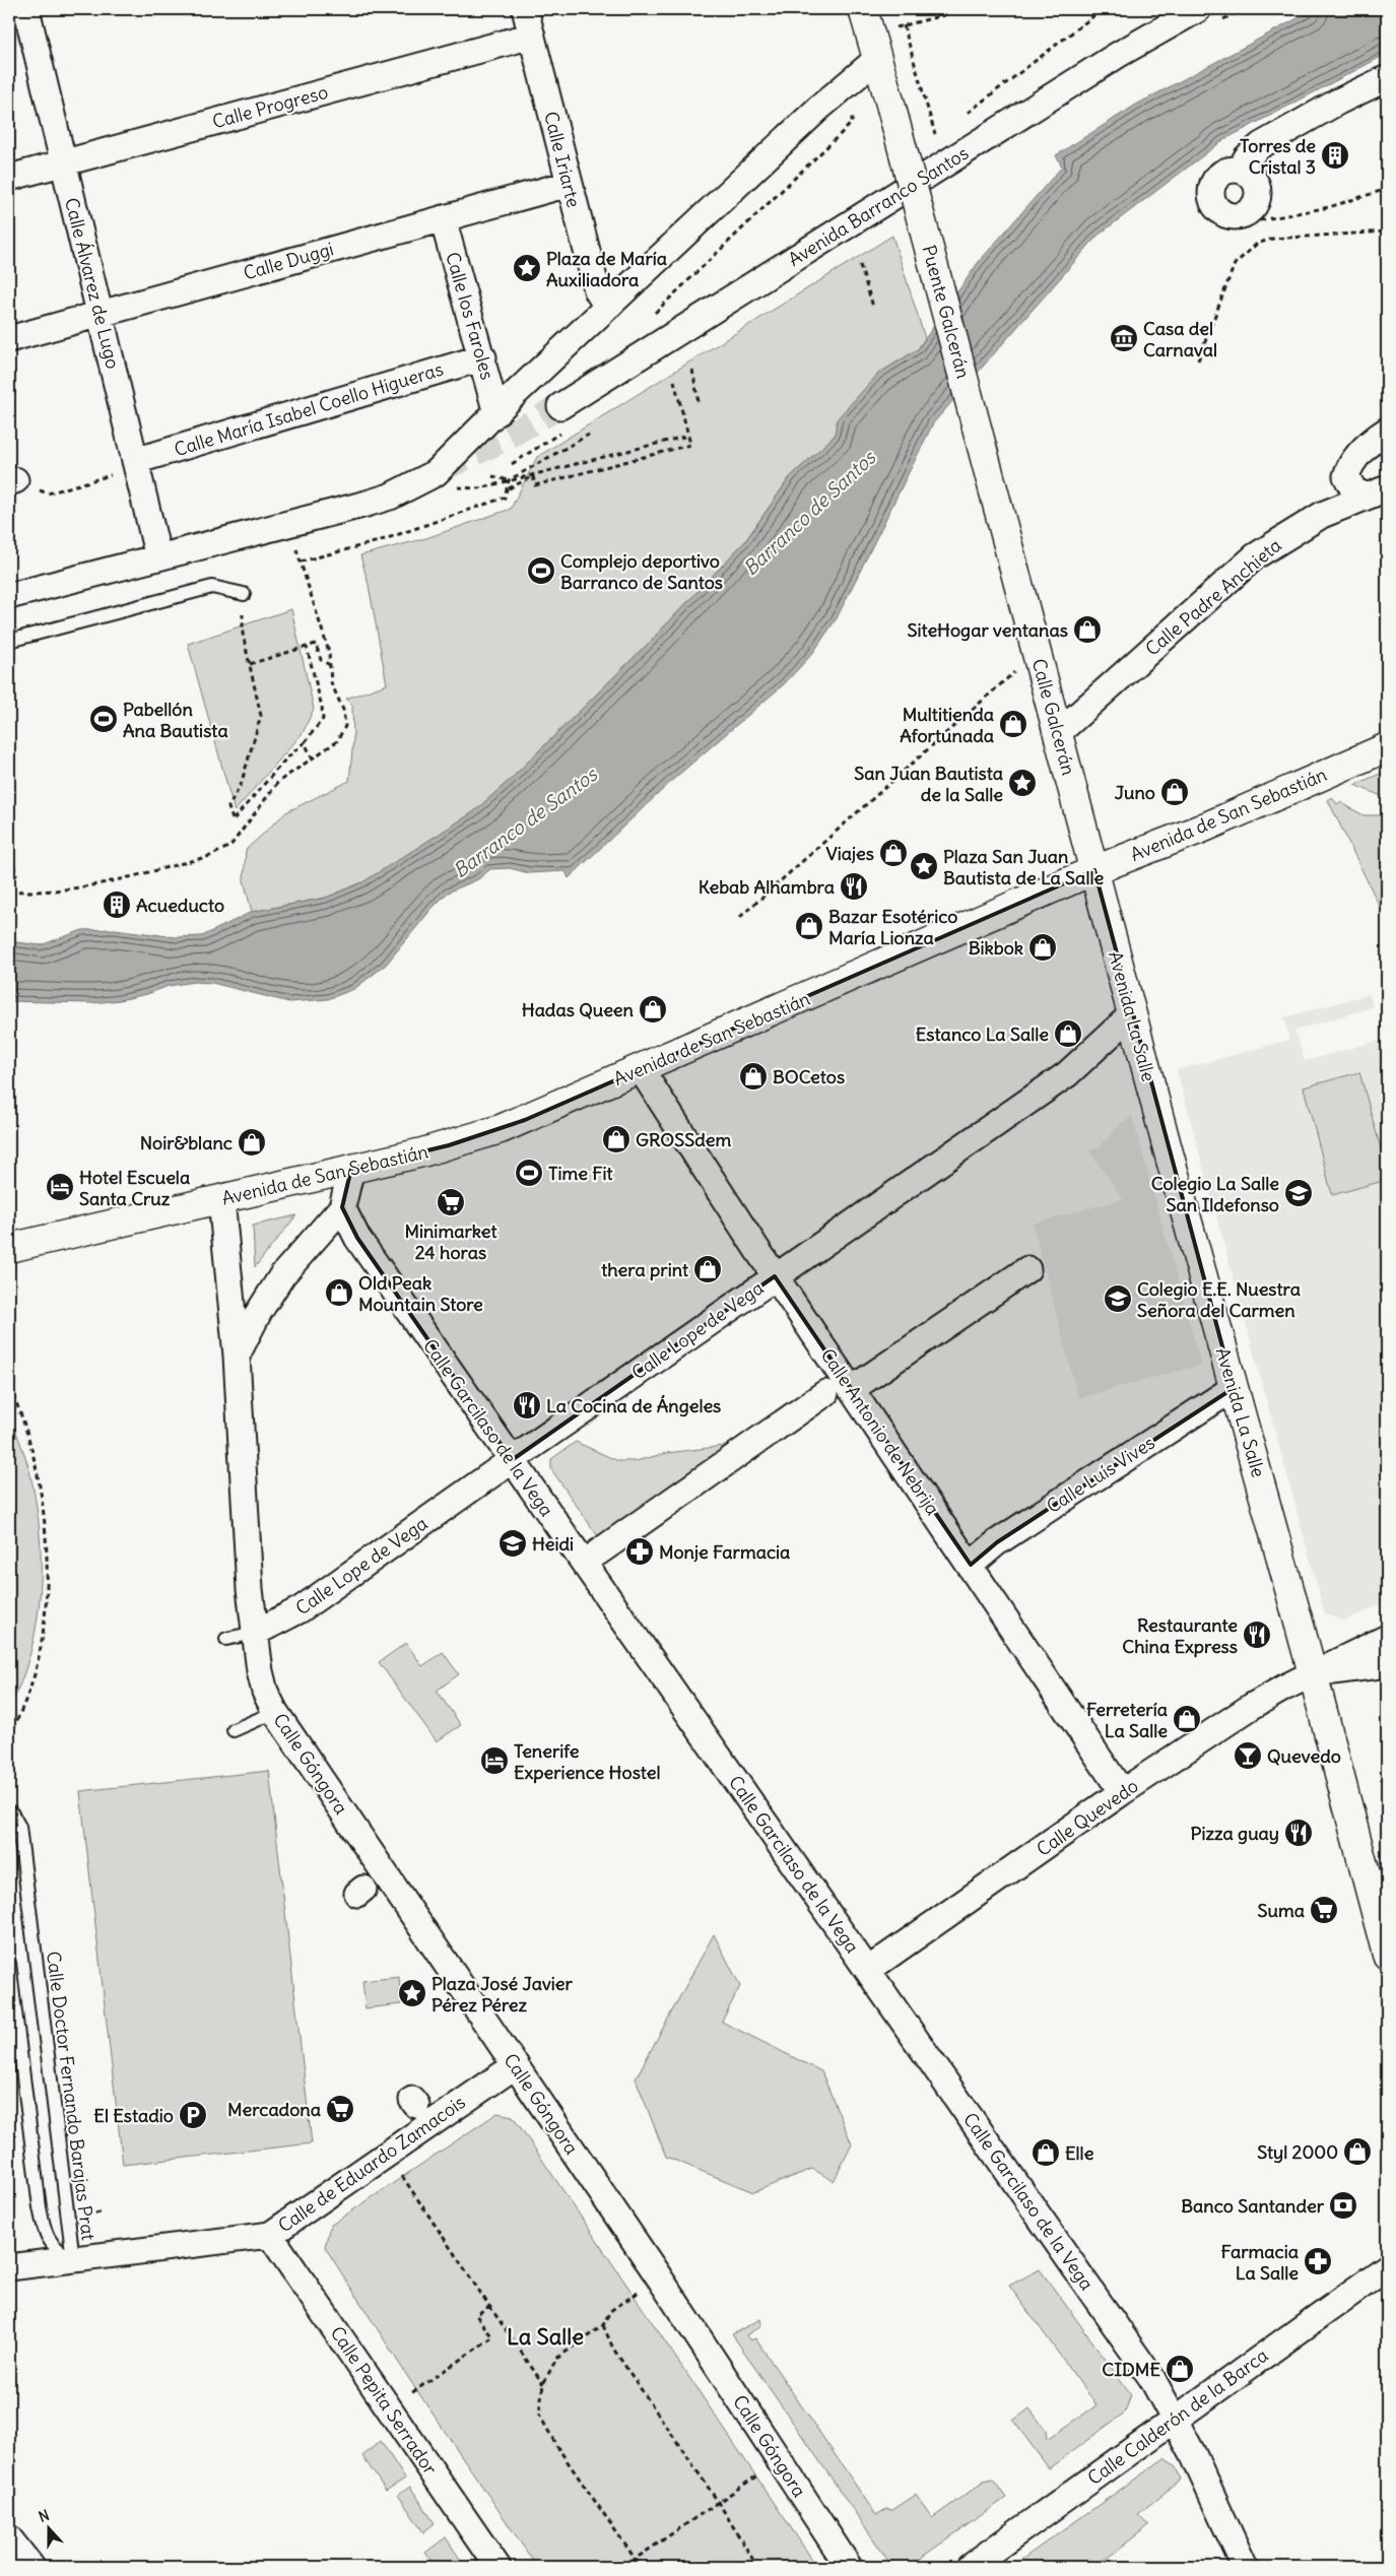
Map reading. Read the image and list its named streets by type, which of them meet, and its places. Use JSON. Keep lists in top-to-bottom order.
{
  "streets": {
    "main road": [
      "Puente Galcerán",
      "Calle Galcerán",
      "Avenida de San Sebastián",
      "Avenida La Salle"
    ],
    "street": [
      "Calle Progreso",
      "Calle Iriarte",
      "Avenida Barranco Santos",
      "Calle Duggi",
      "Calle Álvarez de Lugo",
      "Calle los Faroles",
      "Calle María Isabel Coello Higueras",
      "Calle Padre Anchieta",
      "Calle Lope de Vega",
      "Calle Garcilaso de la Vega",
      "Calle Antonio de Nebrija",
      "Calle Luís Vives",
      "Calle Góngora",
      "Calle Quevedo",
      "Calle de Eduardo Zamacois",
      "Calle Pepita Serrador",
      "Calle Calderón de la Barca"
    ],
    "lane": ["Calle Doctor Fernando Barajas Prat"]
  },
  "crossings": [
    ["Calle Progreso", "Calle Iriarte"],
    ["Calle Progreso", "Calle Álvarez de Lugo"],
    ["Calle Iriarte", "Calle Duggi"],
    ["Calle Duggi", "Calle Álvarez de Lugo"],
    ["Calle Duggi", "Calle los Faroles"],
    ["Calle Álvarez de Lugo", "Calle María Isabel Coello Higueras"],
    ["Puente Galcerán", "Calle Galcerán"],
    ["Calle los Faroles", "Calle María Isabel Coello Higueras"],
    ["Calle Padre Anchieta", "Calle Galcerán"],
    ["Calle Galcerán", "Avenida de San Sebastián"],
    ["Calle Galcerán", "Avenida La Salle"],
    ["Avenida de San Sebastián", "Avenida La Salle"],
    ["Avenida de San Sebastián", "Calle Antonio de Nebrija"],
    ["Avenida de San Sebastián", "Calle Góngora"],
    ["Avenida La Salle", "Calle Lope de Vega"],
    ["Avenida La Salle", "Calle Luís Vives"],
    ["Avenida La Salle", "Calle Quevedo"],
    ["Calle Lope de Vega", "Calle Garcilaso de la Vega"],
    ["Calle Lope de Vega", "Calle Antonio de Nebrija"],
    ["Calle Lope de Vega", "Calle Góngora"],
    ["Calle Garcilaso de la Vega", "Calle Quevedo"],
    ["Calle Garcilaso de la Vega", "Calle Calderón de la Barca"],
    ["Calle Antonio de Nebrija", "Calle Luís Vives"],
    ["Calle Antonio de Nebrija", "Calle Quevedo"],
    ["Calle Góngora", "Calle de Eduardo Zamacois"],
    ["Calle Doctor Fernando Barajas Prat", "Calle de Eduardo Zamacois"],
    ["Calle de Eduardo Zamacois", "Calle Pepita Serrador"]
  ],
  "districts": ["La Salle"],
  "water": ["Barranco de Santos"],
  "places": {
    "building": ["Torres de Cristal 3", "Acueducto"],
    "place": [
      "Plaza de María Auxiliadora",
      "San Juan Bautista de la Salle",
      "Plaza San Juan Bautista de La Salle",
      "Plaza José Javier Pérez Pérez"
    ],
    "museum": ["Casa del Carnaval"],
    "sports": ["Complejo deportivo Barranco de Santos", "Pabellón Ana Bautista", "Time Fit"],
    "shop": [
      "SiteHogar ventanas",
      "Multitienda Afortunada",
      "Juno",
      "Viajes",
      "Bazar Esotérico María Lionza",
      "Bikbok",
      "Hadas Queen",
      "Estanco La Salle",
      "BOCetos",
      "GROSSdem",
      "Noir&blanc",
      "thera print",
      "Old Peak Mountain Store",
      "Ferretería La Salle",
      "Styl 2000",
      "Elle",
      "CIDME"
    ],
    "restaurant": [
      "Kebab Alhambra",
      "La Cocina de Ángeles",
      "Restaurante China Express",
      "Pizza guay"
    ],
    "hotel": ["Hotel Escuela Santa Cruz", "Tenerife Experience Hostel"],
    "school or university": ["Colegio La Salle San Ildefonso", "Colegio E.E. Nuestra Señora del Carmen", "Heidi"],
    "supermarket": ["Minimarket 24 horas", "Suma", "Mercadona"],
    "pharmacy": ["Monje Farmacia", "Farmacia La Salle"],
    "bar": ["Quevedo"],
    "parking": ["El Estadio"],
    "bank": ["Banco Santander"]
  },
  "north": "top"
}
